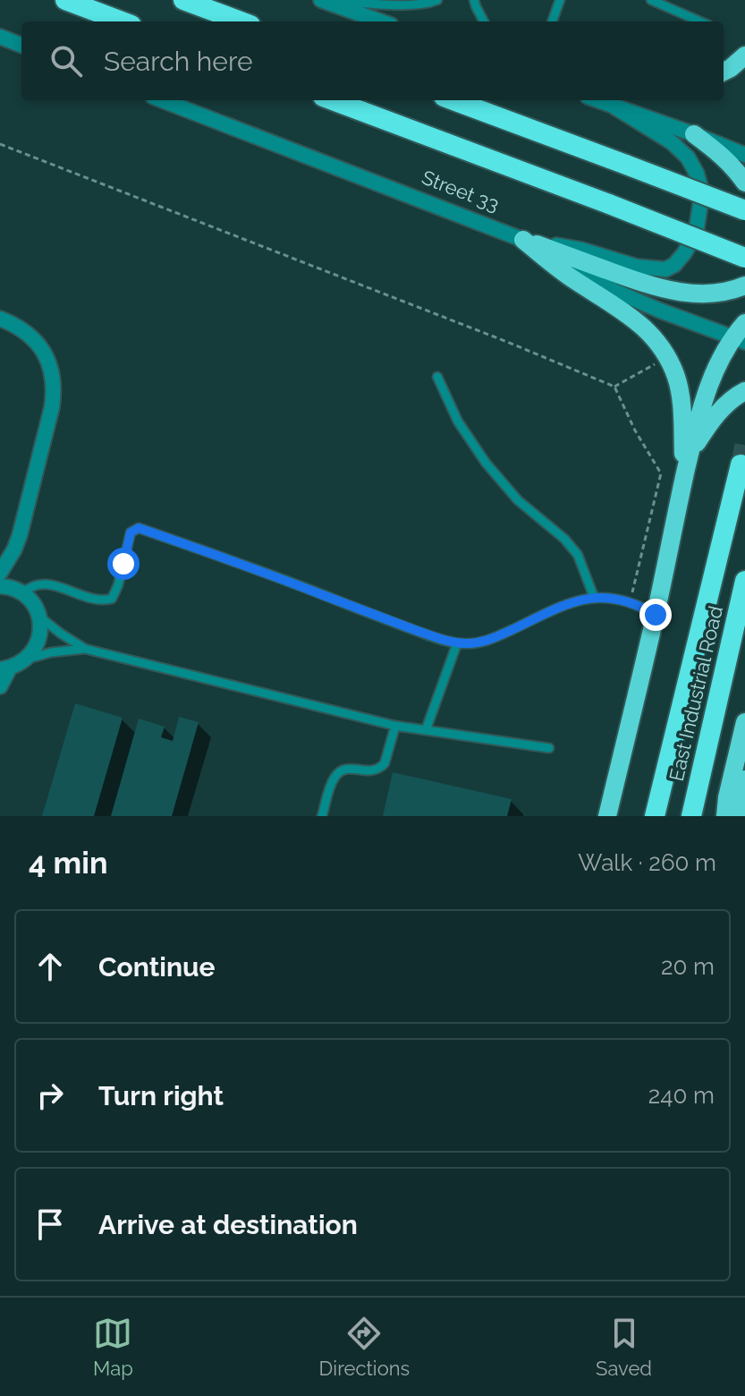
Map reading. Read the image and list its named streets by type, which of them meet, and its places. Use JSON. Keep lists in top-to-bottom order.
{
  "streets": {
    "highway": ["Street 33", "East Industrial Road"]
  },
  "page": {
    "search": "Search here",
    "heading": ["4 min", "Walk · 260 m"],
    "list": [
      ["Continue", "20 m"],
      ["Turn right", "240 m"],
      "Arrive at destination"
    ],
    "nav": ["Map", "Directions", "Saved"]
  }
}
